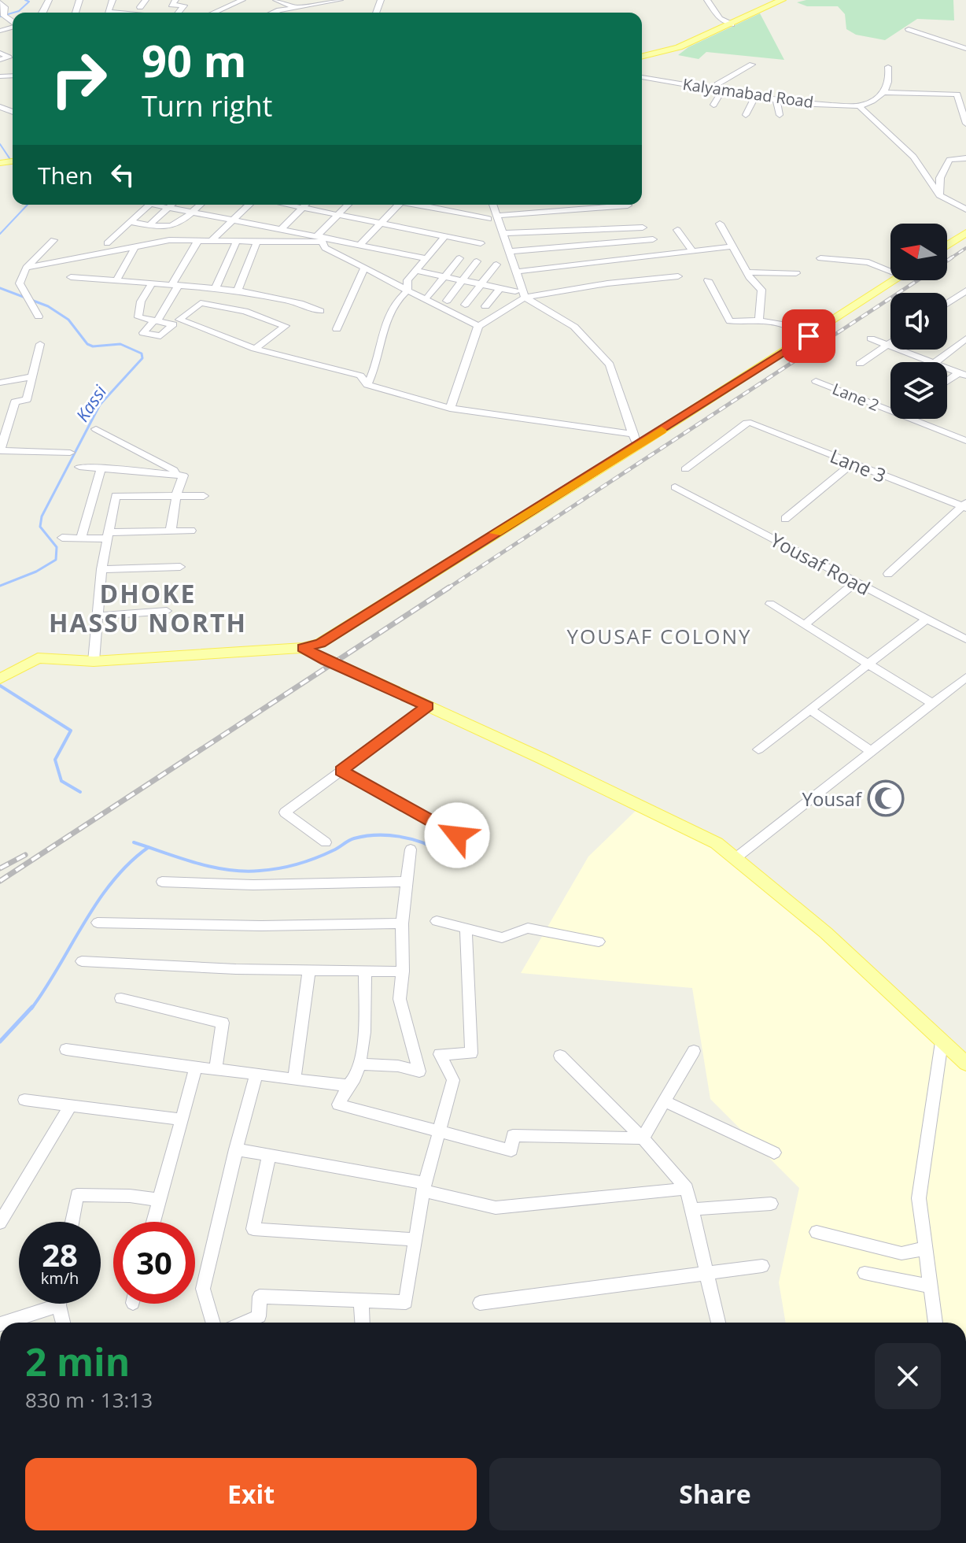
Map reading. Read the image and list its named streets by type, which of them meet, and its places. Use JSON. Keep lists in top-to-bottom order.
{
  "streets": {
    "street": [
      "Kalyamabad Road",
      "Lane 2",
      "Lane 3",
      "Yousaf Road"
    ]
  },
  "districts": ["DHOKE HASSU NORTH", "YOUSAF COLONY"],
  "water": ["Kassi"],
  "places": {
    "mosque": ["Yousaf"]
  },
  "north": "left",
  "page": {
    "turn": ["90 m", "Turn right"],
    "then": "Then",
    "speed": "28 km/h",
    "limit": "30",
    "heading": ["2 min", "830 m · 13:13"],
    "buttons": ["Exit", "Share"]
  }
}
